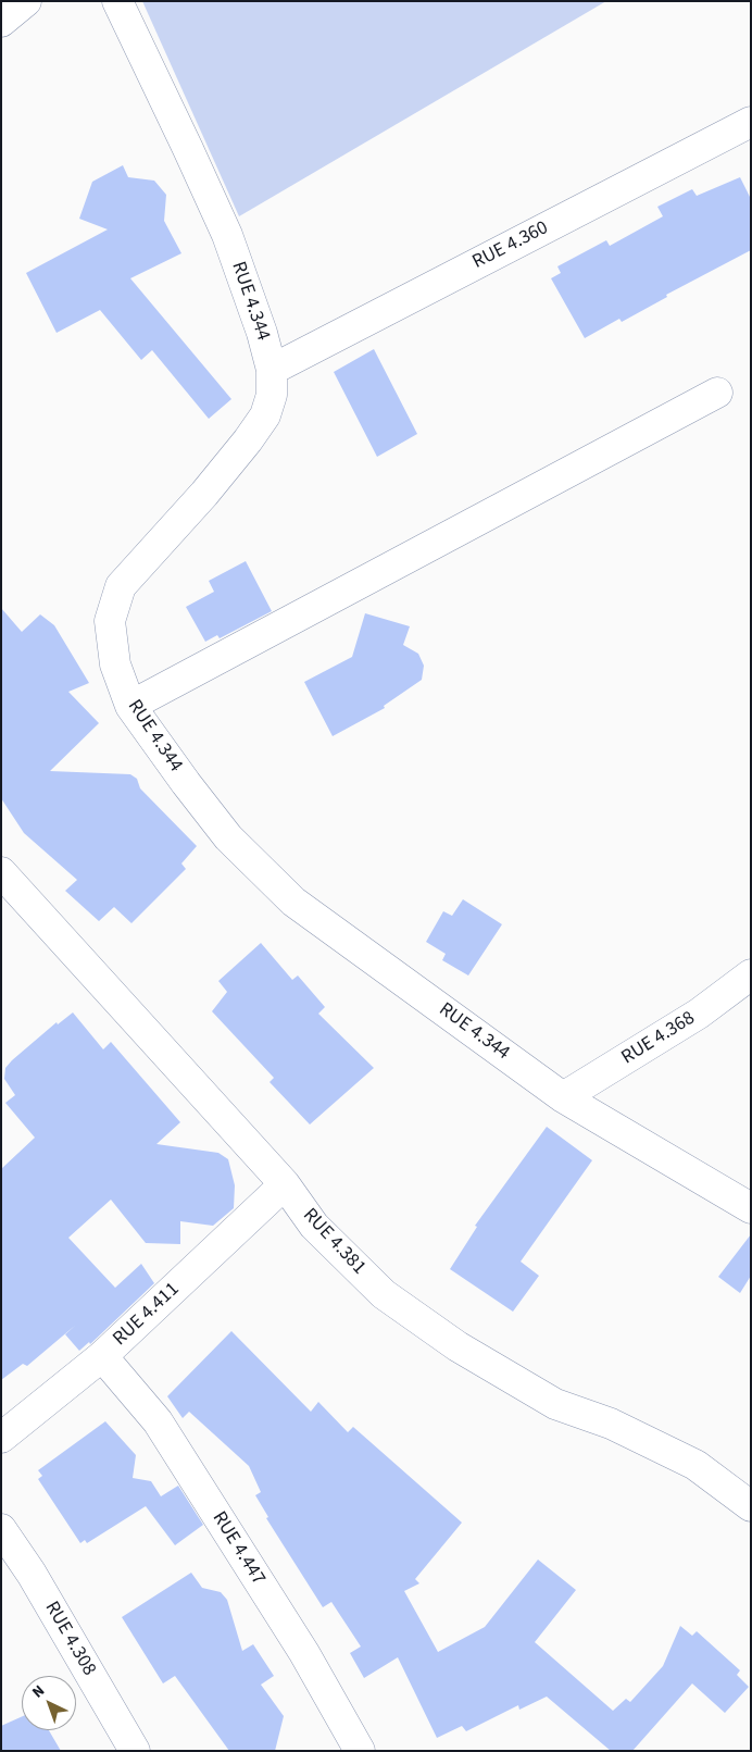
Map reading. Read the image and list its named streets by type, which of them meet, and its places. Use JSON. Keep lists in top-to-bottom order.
{
  "streets": {
    "street": [
      "RUE 4.360",
      "RUE 4.344",
      "RUE 4.368",
      "RUE 4.381",
      "RUE 4.411",
      "RUE 4.447",
      "RUE 4.308"
    ]
  },
  "crossings": [
    ["RUE 4.360", "RUE 4.344"],
    ["RUE 4.344", "RUE 4.368"],
    ["RUE 4.381", "RUE 4.411"],
    ["RUE 4.411", "RUE 4.447"]
  ],
  "north": "top left"
}
